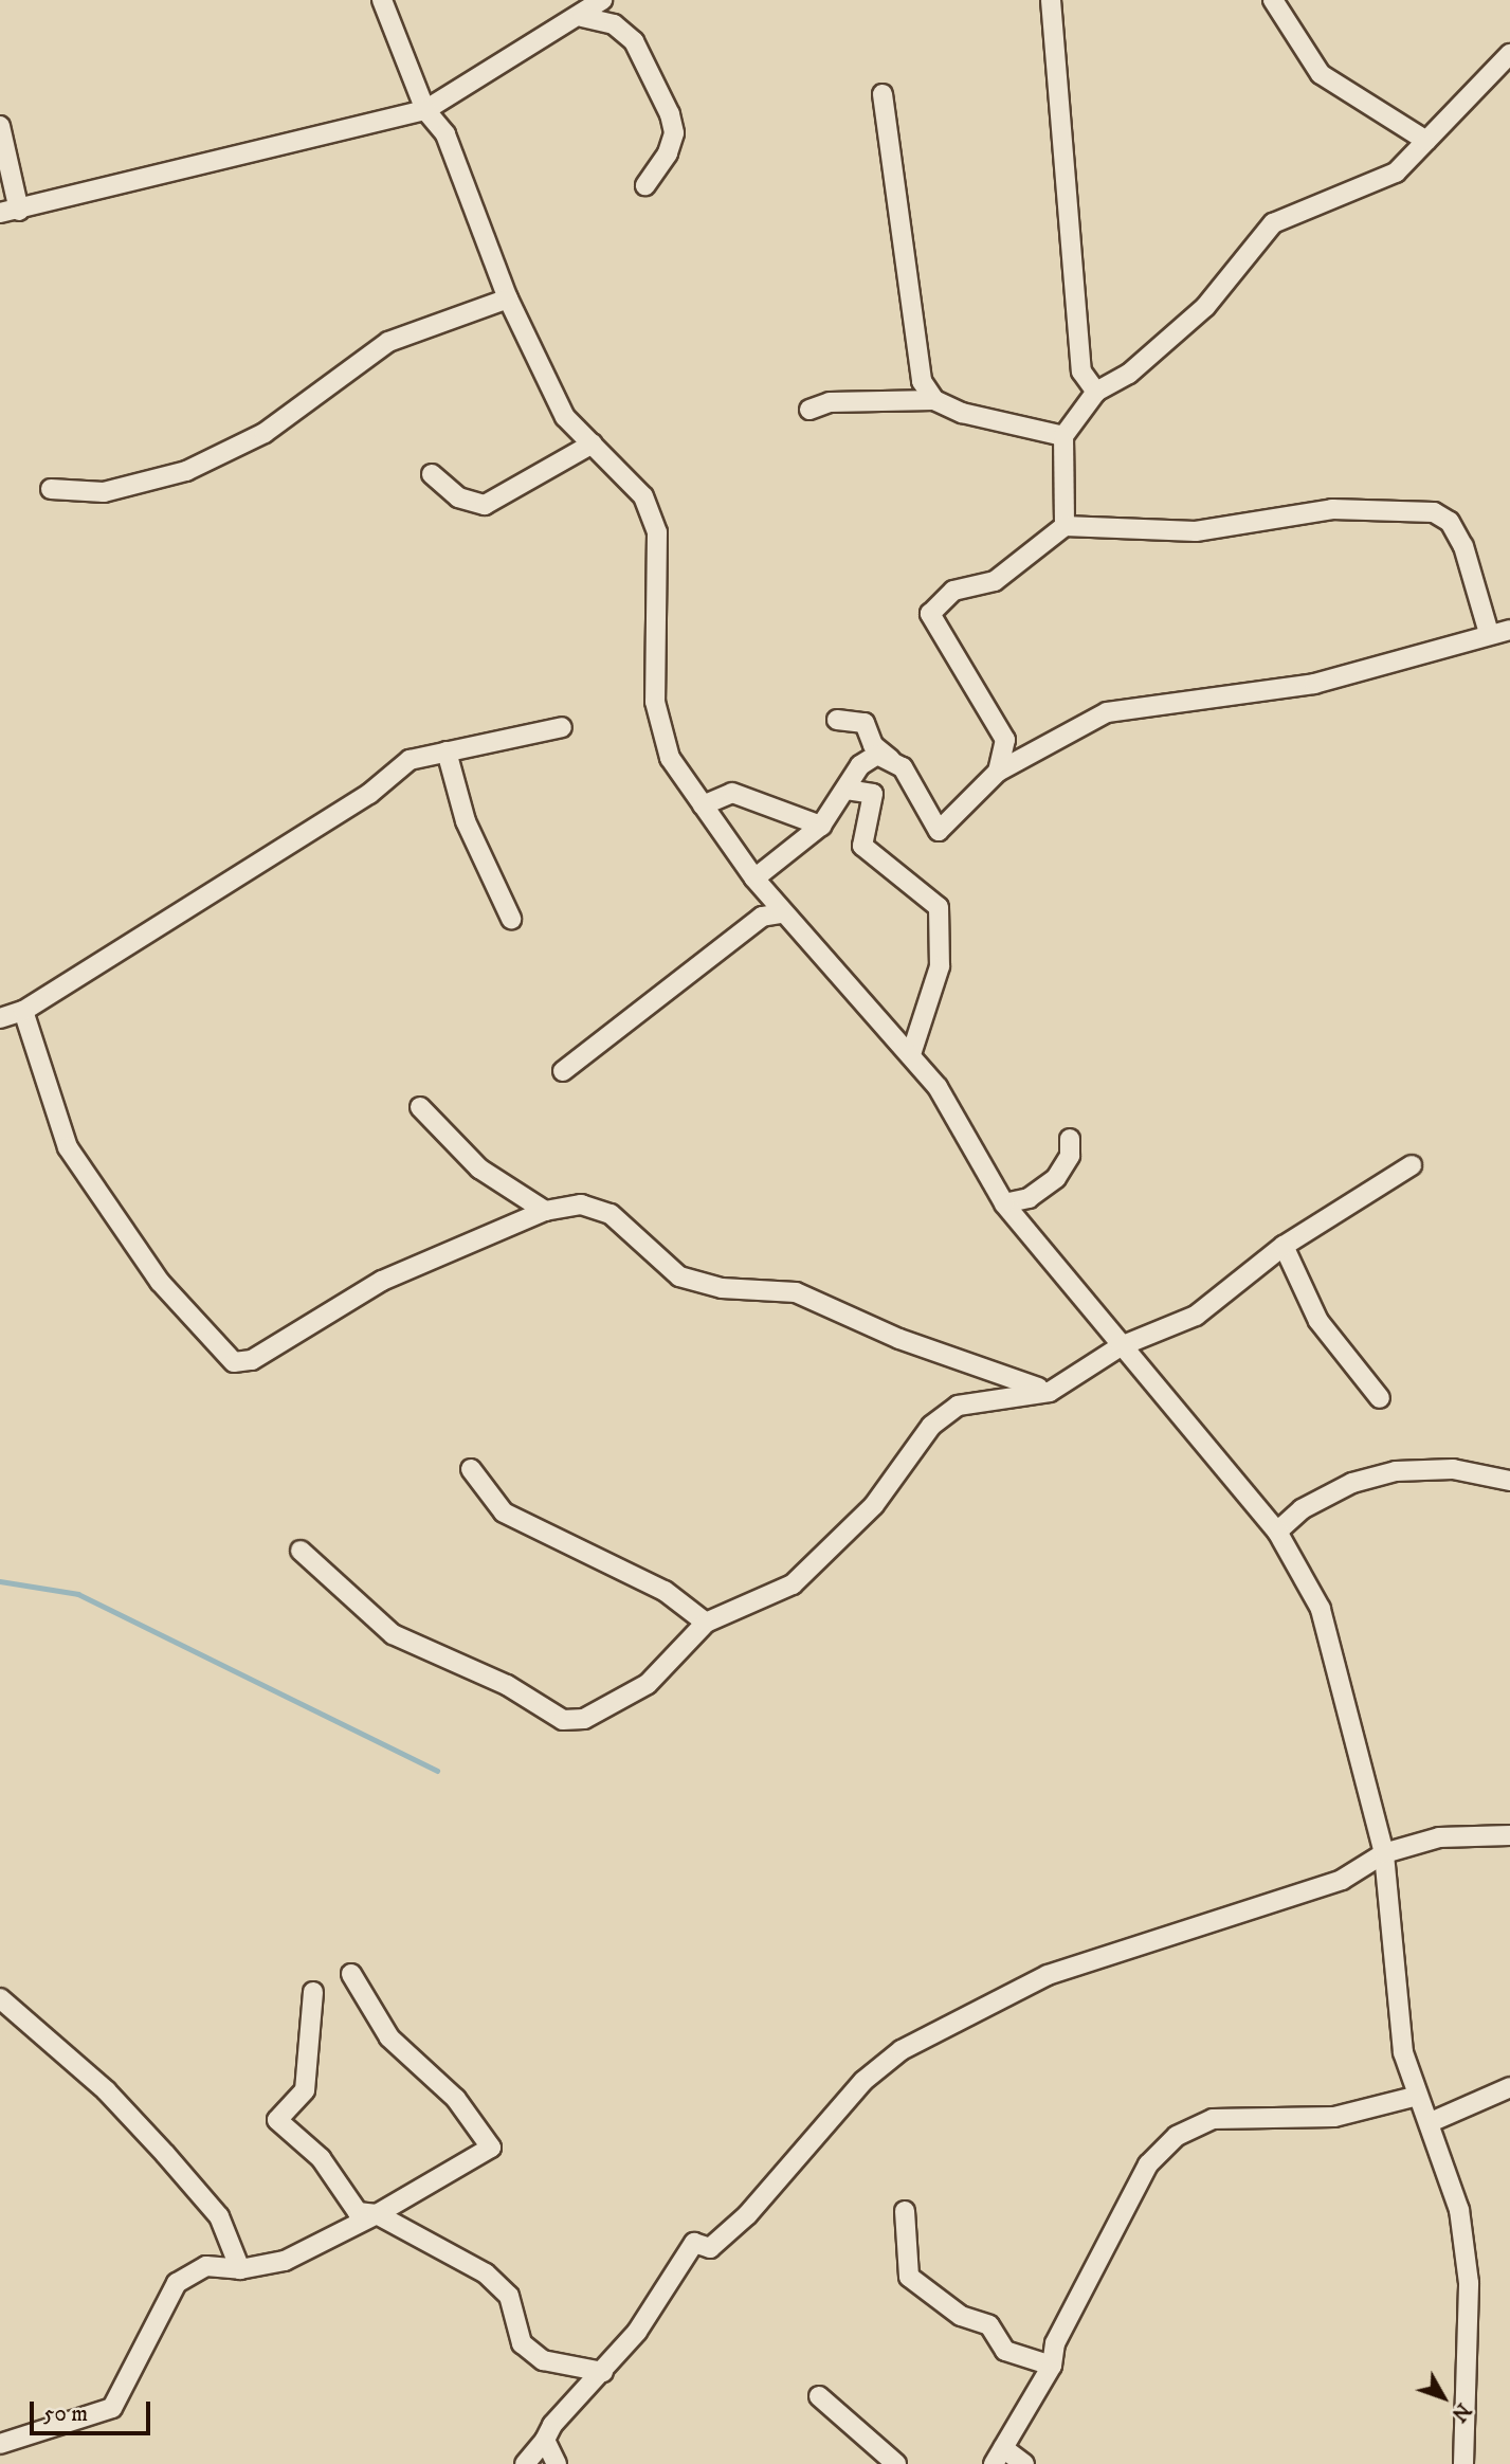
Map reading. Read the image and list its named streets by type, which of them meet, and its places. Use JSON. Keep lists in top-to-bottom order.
{
  "scale_bar": "50 m",
  "north": "bottom right"
}
